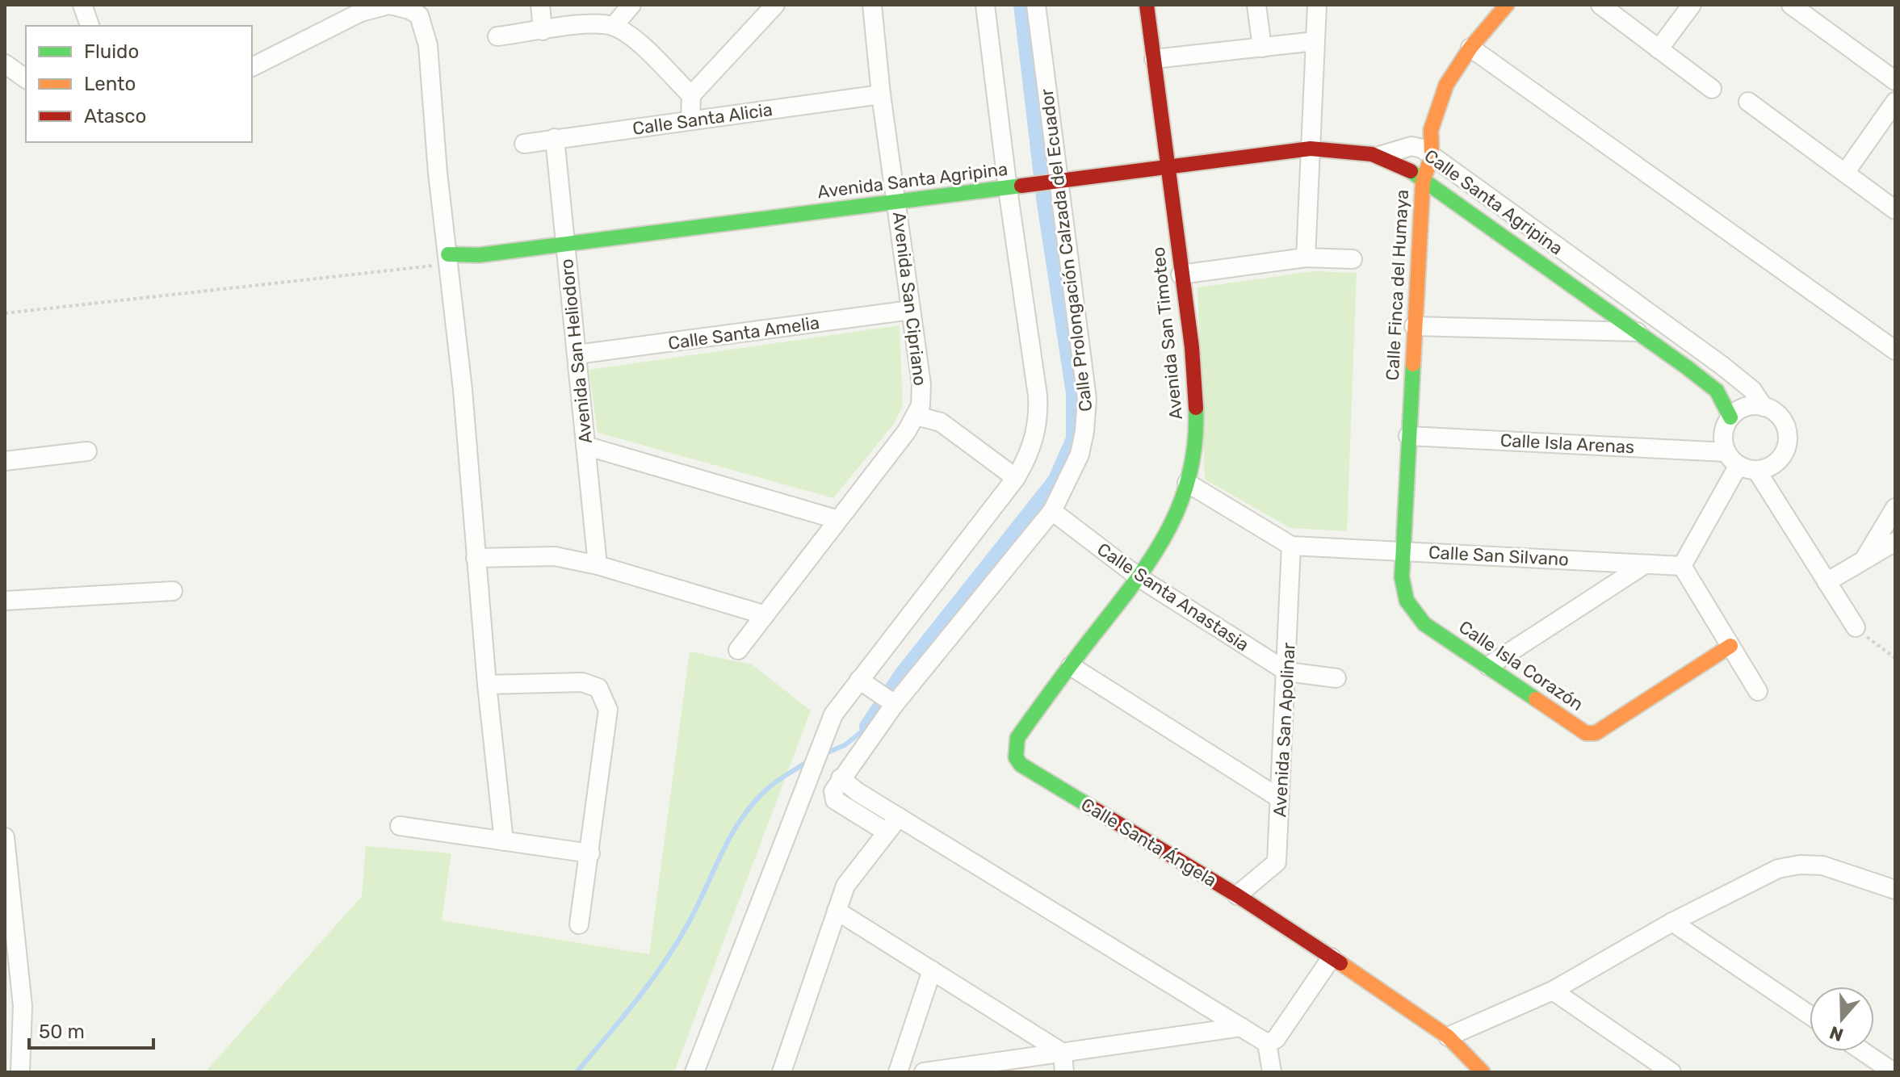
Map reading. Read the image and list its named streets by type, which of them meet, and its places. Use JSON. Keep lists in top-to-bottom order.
{
  "streets": {
    "street": [
      "Calle Santa Alicia",
      "Avenida Santa Agripina",
      "Calle Santa Agripina",
      "Calle Prolongación Calzada del Ecuador",
      "Calle Finca del Humaya",
      "Avenida San Cipriano",
      "Calle Santa Amelia",
      "Avenida San Timoteo",
      "Avenida San Heliodoro",
      "Calle Isla Arenas",
      "Calle San Silvano",
      "Calle Santa Anastasia",
      "Calle Isla Corazón",
      "Avenida San Apolinar",
      "Calle Santa Ángela"
    ]
  },
  "crossings": [
    ["Calle Santa Alicia", "Avenida San Cipriano"],
    ["Calle Santa Alicia", "Avenida San Heliodoro"],
    ["Avenida Santa Agripina", "Calle Santa Agripina"],
    ["Avenida Santa Agripina", "Calle Prolongación Calzada del Ecuador"],
    ["Avenida Santa Agripina", "Avenida San Cipriano"],
    ["Avenida Santa Agripina", "Avenida San Timoteo"],
    ["Avenida Santa Agripina", "Avenida San Heliodoro"],
    ["Calle Santa Agripina", "Calle Finca del Humaya"],
    ["Calle Santa Agripina", "Calle Isla Arenas"],
    ["Calle Prolongación Calzada del Ecuador", "Calle Santa Anastasia"],
    ["Calle Finca del Humaya", "Calle Isla Arenas"],
    ["Calle Finca del Humaya", "Calle San Silvano"],
    ["Calle Finca del Humaya", "Calle Isla Corazón"],
    ["Avenida San Cipriano", "Calle Santa Amelia"],
    ["Calle Santa Amelia", "Avenida San Heliodoro"],
    ["Avenida San Timoteo", "Calle San Silvano"],
    ["Avenida San Timoteo", "Calle Santa Anastasia"],
    ["Avenida San Timoteo", "Calle Santa Ángela"],
    ["Calle San Silvano", "Calle Isla Corazón"],
    ["Calle San Silvano", "Avenida San Apolinar"],
    ["Calle Santa Anastasia", "Avenida San Apolinar"],
    ["Avenida San Apolinar", "Calle Santa Ángela"]
  ],
  "legend": ["Fluido", "Lento", "Atasco"],
  "scale_bar": "50 m",
  "north": "bottom"
}
